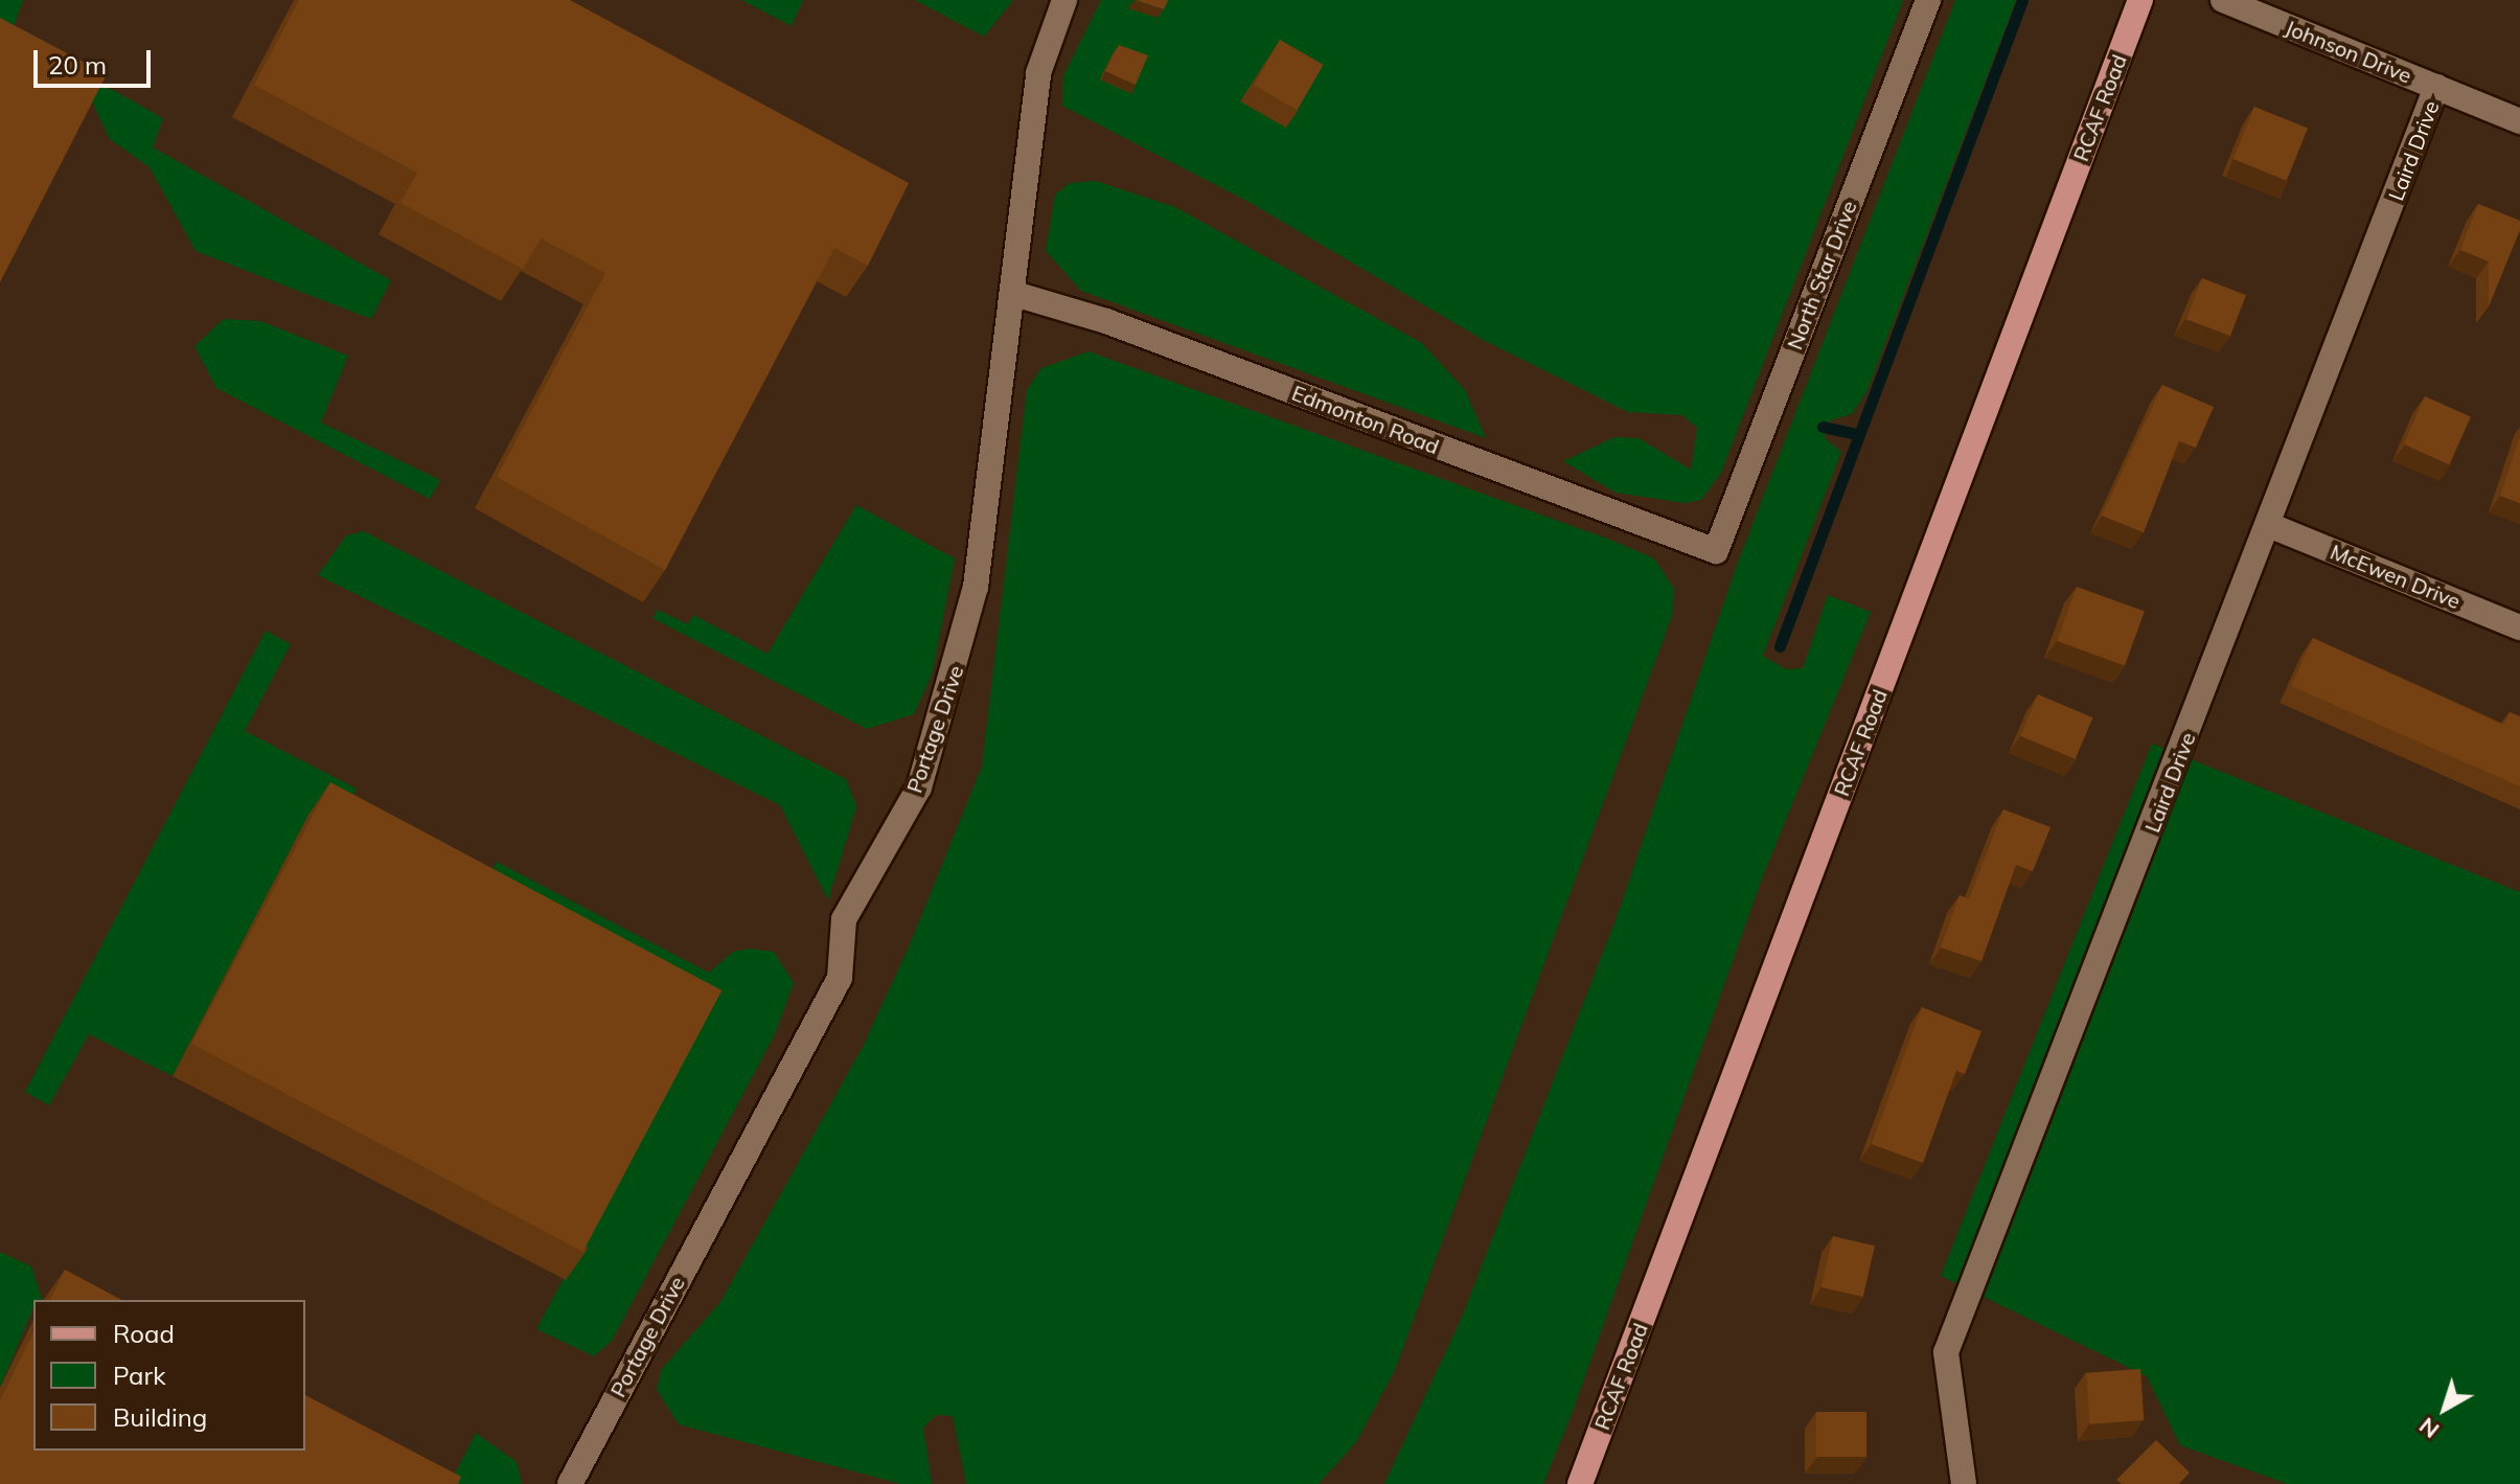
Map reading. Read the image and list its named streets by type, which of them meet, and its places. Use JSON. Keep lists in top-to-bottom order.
{
  "streets": {
    "main road": ["RCAF Road"],
    "street": [
      "Johnson Drive",
      "Laird Drive",
      "North Star Drive",
      "Edmonton Road",
      "McEwen Drive",
      "Portage Drive"
    ]
  },
  "crossings": [
    ["Johnson Drive", "Laird Drive"],
    ["Laird Drive", "McEwen Drive"],
    ["North Star Drive", "Edmonton Road"],
    ["Edmonton Road", "Portage Drive"]
  ],
  "legend": ["Road", "Park", "Building"],
  "scale_bar": "20 m",
  "north": "bottom left"
}
